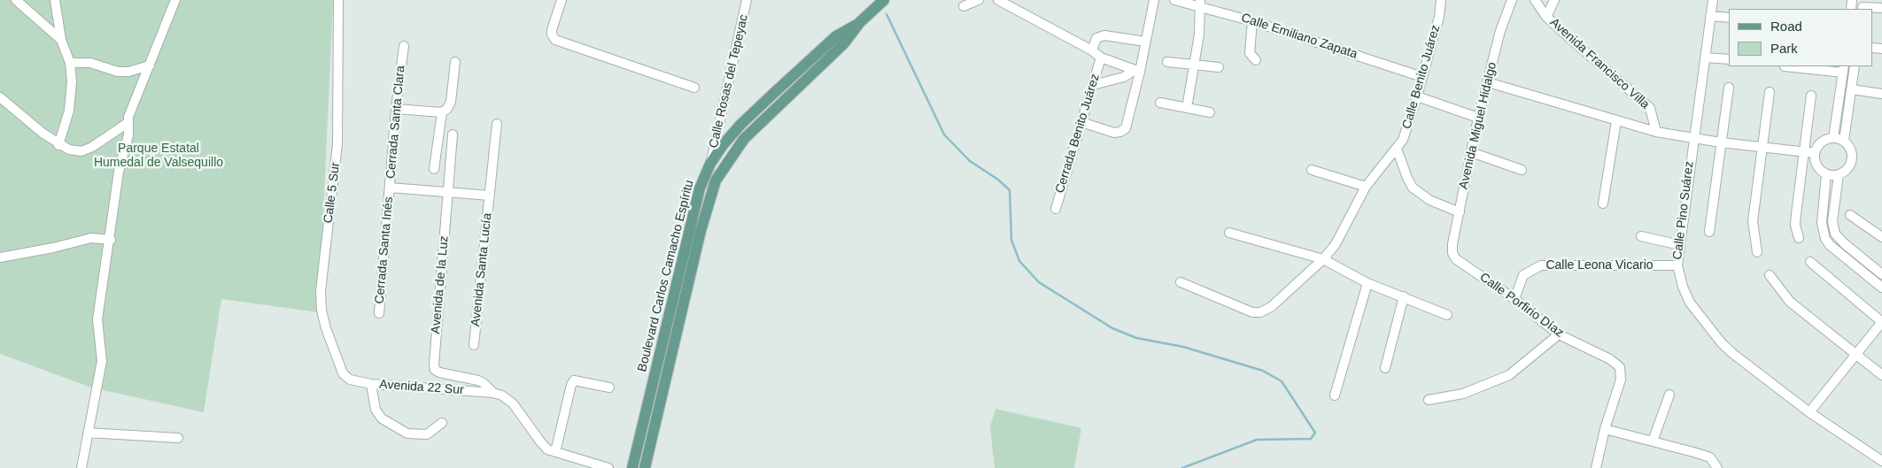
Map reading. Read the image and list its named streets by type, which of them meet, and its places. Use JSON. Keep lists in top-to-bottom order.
{
  "streets": {
    "main road": ["Boulevard Carlos Camacho Espíritu"],
    "street": [
      "Calle Emiliano Zapata",
      "Avenida Francisco Villa",
      "Calle Benito Juárez",
      "Calle Rosas del Tepeyac",
      "Cerrada Santa Clara",
      "Avenida Miguel Hidalgo",
      "Cerrada Benito Juárez",
      "Calle 5 Sur",
      "Calle Pino Suárez",
      "Cerrada Santa Inés",
      "Calle Leona Vicario",
      "Avenida Santa Lucía",
      "Avenida de la Luz",
      "Calle Porfirio Díaz",
      "Avenida 22 Sur"
    ]
  },
  "crossings": [
    ["Calle Emiliano Zapata", "Calle Benito Juárez"],
    ["Calle Rosas del Tepeyac", "Boulevard Carlos Camacho Espíritu"],
    ["Cerrada Santa Clara", "Cerrada Santa Inés"],
    ["Avenida Miguel Hidalgo", "Calle Porfirio Díaz"],
    ["Calle 5 Sur", "Avenida 22 Sur"],
    ["Calle Pino Suárez", "Calle Leona Vicario"],
    ["Calle Leona Vicario", "Calle Porfirio Díaz"],
    ["Avenida de la Luz", "Avenida 22 Sur"]
  ],
  "parks": ["Parque Estatal Humedal de Valsequillo"],
  "legend": ["Road", "Park"]
}
